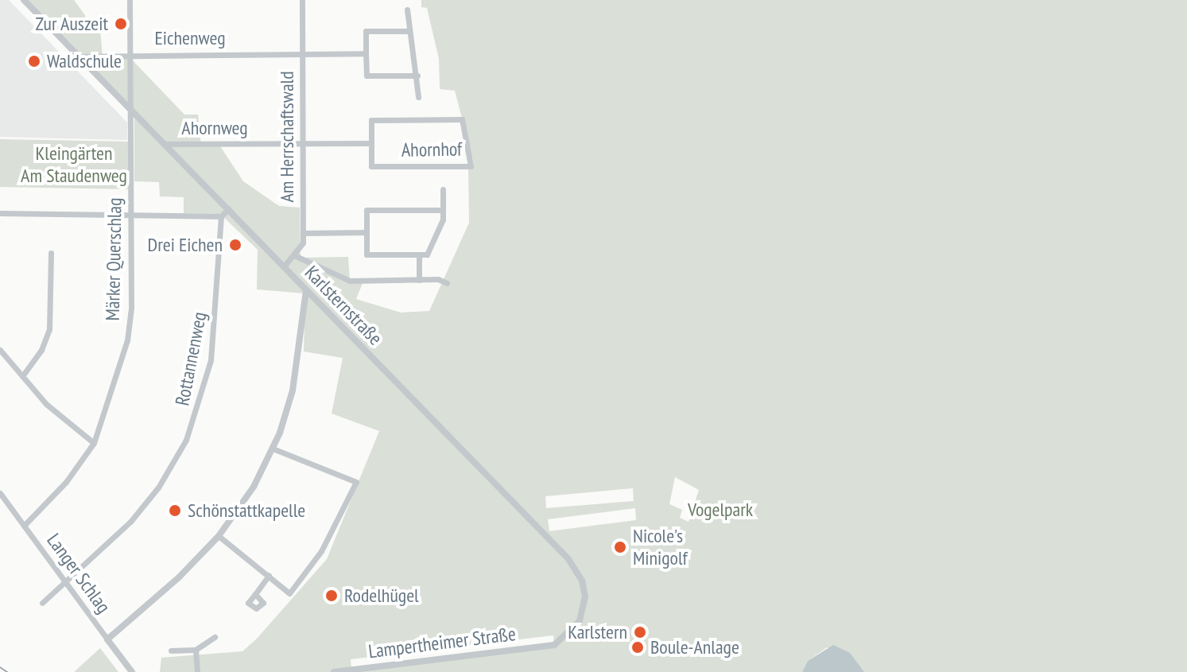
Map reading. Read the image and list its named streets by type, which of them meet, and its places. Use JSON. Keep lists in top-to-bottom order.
{
  "streets": {
    "street": [
      "Eichenweg",
      "Ahornweg",
      "Am Herrschaftswald",
      "Ahornhof",
      "Märker Querschlag",
      "Karlsternstraße",
      "Rottannenweg",
      "Langer Schlag",
      "Lampertheimer Straße"
    ]
  },
  "crossings": [
    ["Eichenweg", "Am Herrschaftswald"],
    ["Eichenweg", "Märker Querschlag"],
    ["Eichenweg", "Karlsternstraße"],
    ["Ahornweg", "Am Herrschaftswald"],
    ["Ahornweg", "Karlsternstraße"],
    ["Märker Querschlag", "Karlsternstraße"],
    ["Märker Querschlag", "Langer Schlag"],
    ["Karlsternstraße", "Lampertheimer Straße"],
    ["Rottannenweg", "Langer Schlag"]
  ],
  "parks": ["Kleingärten Am Staudenweg", "Vogelpark"],
  "places": [
    "Zur Auszeit",
    "Waldschule",
    "Drei Eichen",
    "Schönstattkapelle",
    "Nicole's Minigolf",
    "Rodelhügel",
    "Karlstern",
    "Boule-Anlage"
  ]
}
